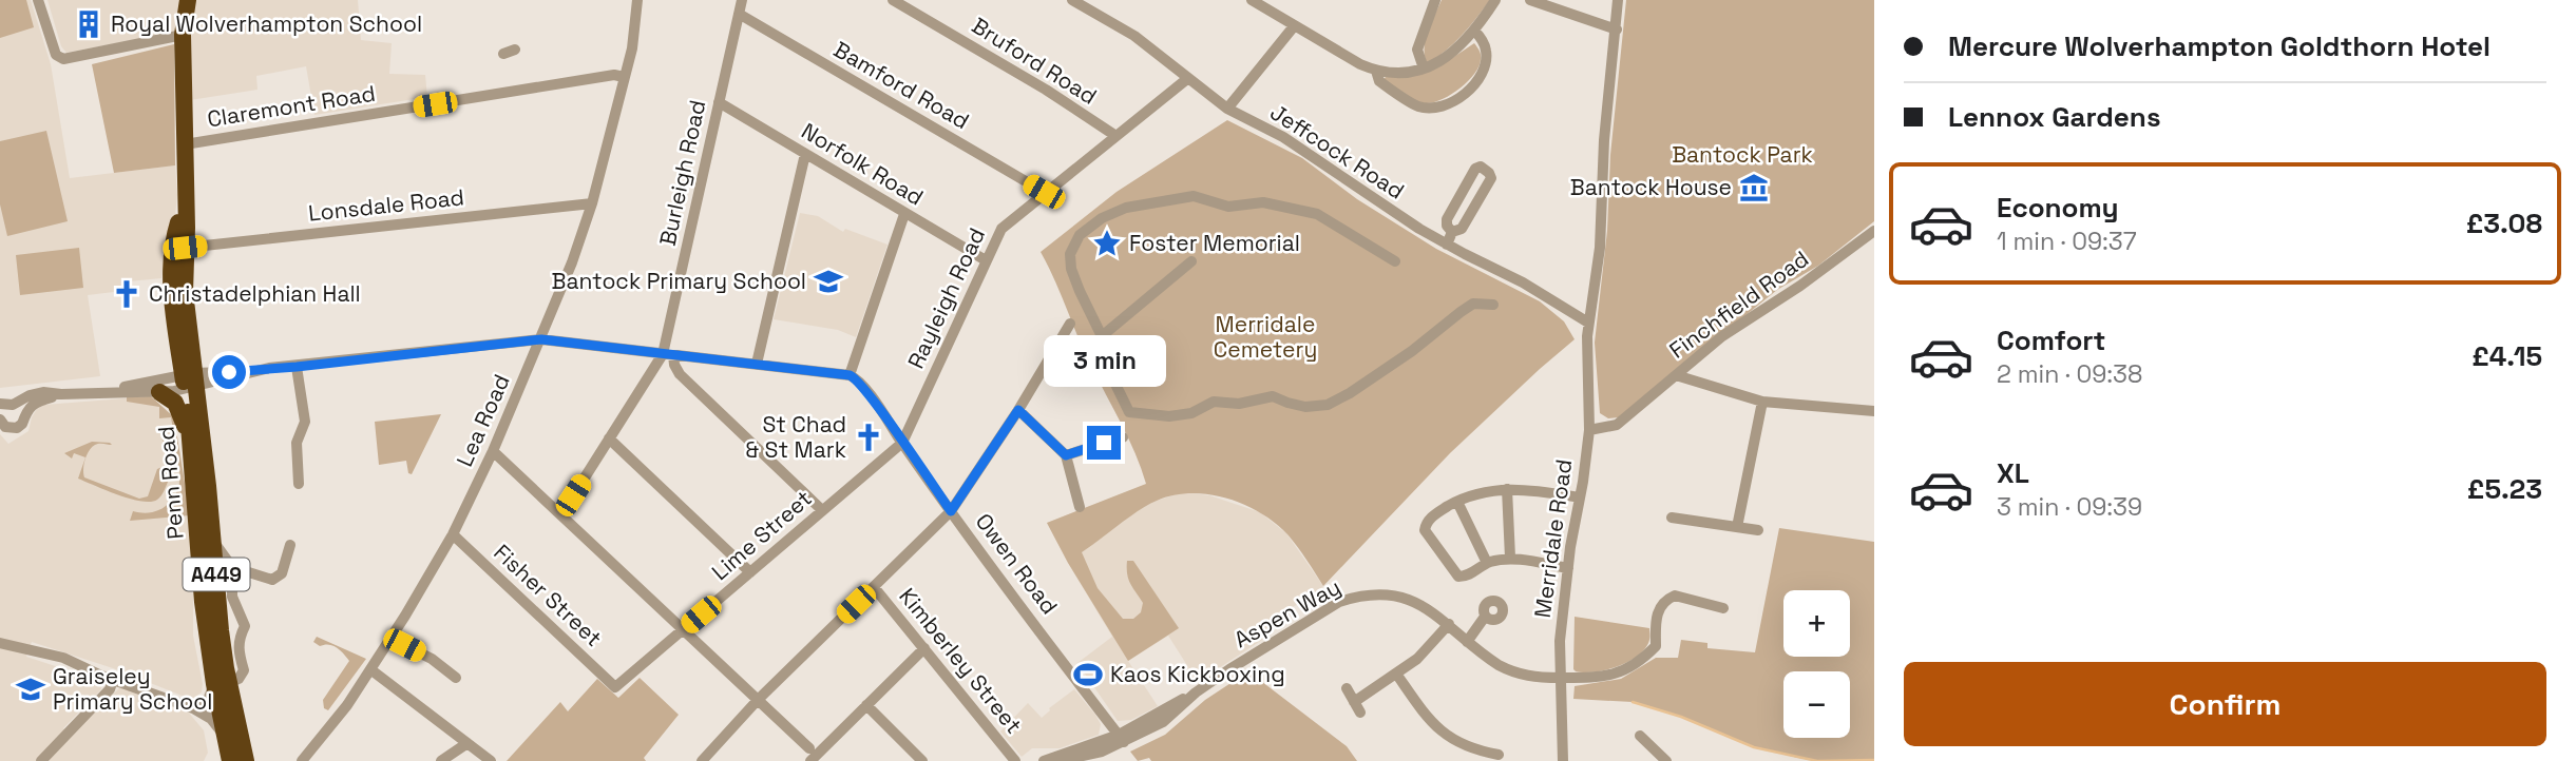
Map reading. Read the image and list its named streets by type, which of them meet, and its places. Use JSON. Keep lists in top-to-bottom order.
{
  "streets": {
    "highway": ["Penn Road", "A449"],
    "street": [
      "Bruford Road",
      "Bamford Road",
      "Claremont Road",
      "Jeffcock Road",
      "Norfolk Road",
      "Burleigh Road",
      "Lonsdale Road",
      "Rayleigh Road",
      "Finchfield Road",
      "Lea Road",
      "Lime Street",
      "Merridale Road",
      "Owen Road",
      "Fisher Street",
      "Aspen Way",
      "Kimberley Street"
    ]
  },
  "crossings": [
    ["Bruford Road", "Rayleigh Road"],
    ["Bamford Road", "Burleigh Road"],
    ["Bamford Road", "Rayleigh Road"],
    ["Claremont Road", "Lea Road"],
    ["Claremont Road", "Penn Road"],
    ["Jeffcock Road", "Rayleigh Road"],
    ["Jeffcock Road", "Merridale Road"],
    ["Norfolk Road", "Burleigh Road"],
    ["Norfolk Road", "Rayleigh Road"],
    ["Lonsdale Road", "Lea Road"],
    ["Lonsdale Road", "Penn Road"],
    ["Rayleigh Road", "Lime Street"],
    ["Rayleigh Road", "Owen Road"],
    ["Finchfield Road", "Merridale Road"],
    ["Lea Road", "Fisher Street"],
    ["Lime Street", "Owen Road"],
    ["Lime Street", "Fisher Street"],
    ["Merridale Road", "Aspen Way"],
    ["Owen Road", "Aspen Way"]
  ],
  "parks": ["Bantock Park", "Merridale Cemetery"],
  "places": {
    "building": ["Royal Wolverhampton School"],
    "museum": ["Bantock House"],
    "place": ["Foster Memorial"],
    "school or university": ["Bantock Primary School", "Graiseley Primary School"],
    "church": ["Christadelphian Hall", "St Chad & St Mark"],
    "sports": ["Kaos Kickboxing"]
  },
  "page": {
    "banner": ["Mercure Wolverhampton Goldthorn Hotel", "Lennox Gardens"],
    "list": [
      {
        "name": "Economy",
        "note": "1 min · 09:37",
        "value": "£3.08"
      },
      {
        "name": "Comfort",
        "note": "2 min · 09:38",
        "value": "£4.15"
      },
      {
        "name": "XL",
        "note": "3 min · 09:39",
        "value": "£5.23"
      }
    ],
    "bubble": "3 min",
    "map_buttons": ["+", "−"],
    "buttons": "Confirm"
  }
}
